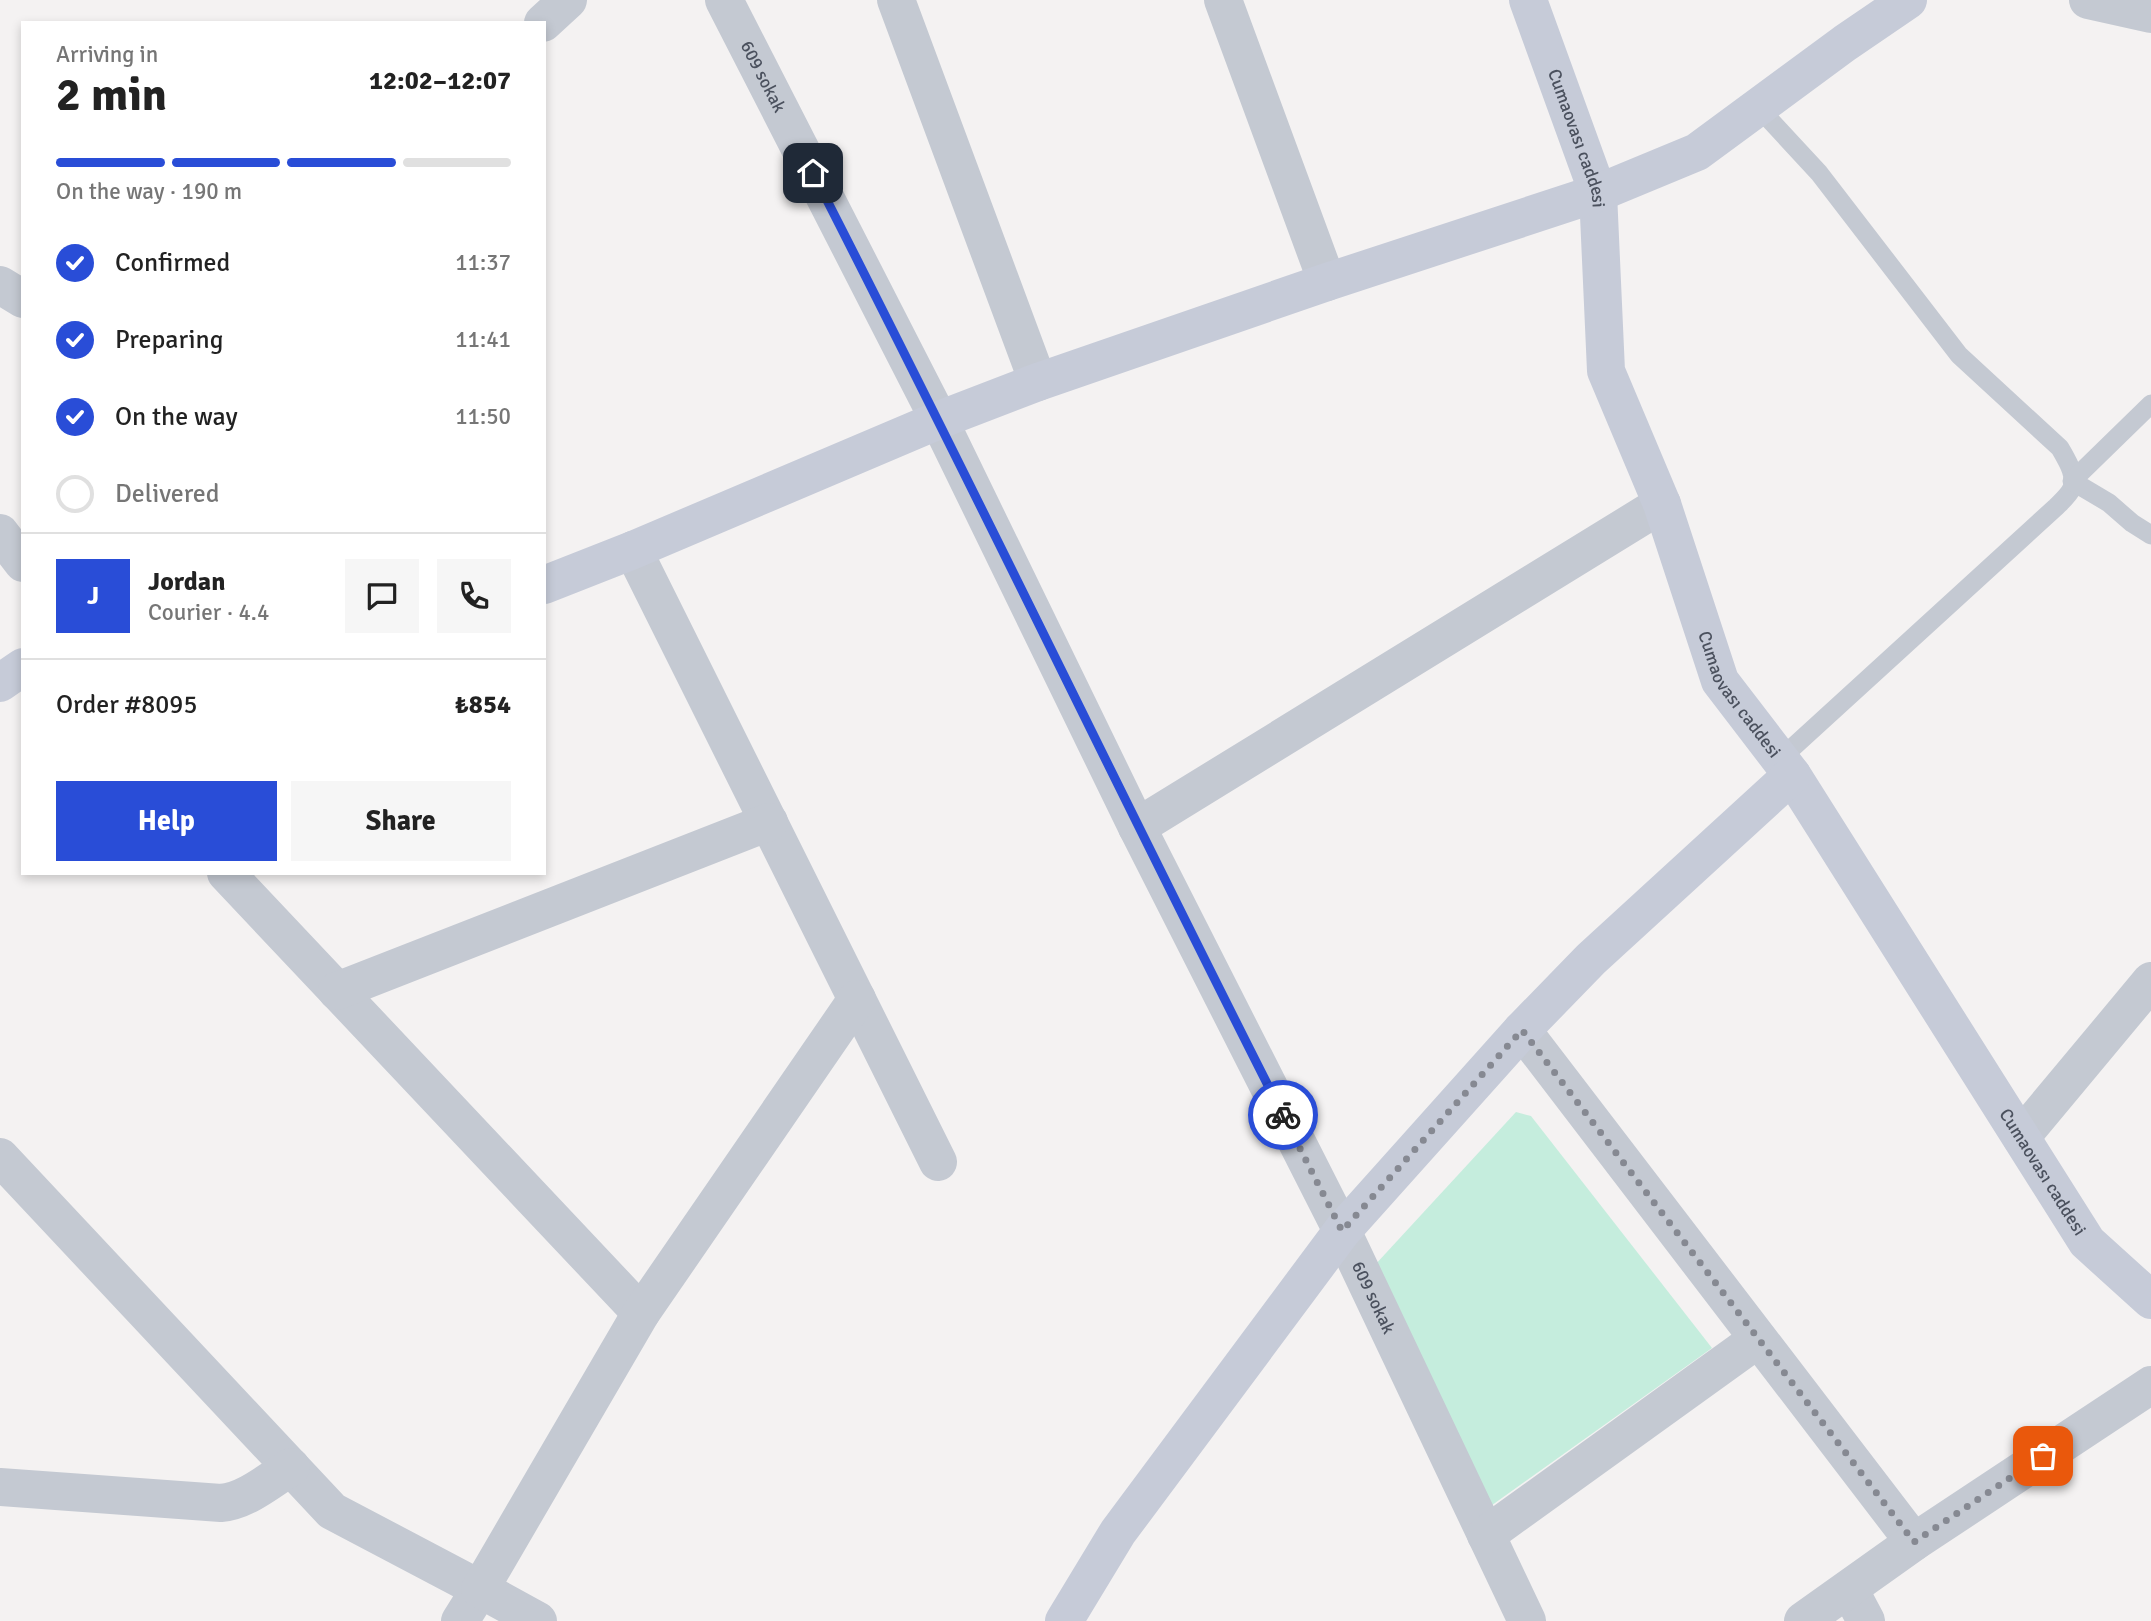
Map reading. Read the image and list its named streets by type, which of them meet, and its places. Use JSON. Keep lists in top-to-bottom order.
{
  "streets": {
    "street": ["609 sokak", "Cumaovası caddesi"]
  },
  "page": {
    "heading": ["2 min", "Arriving in", "12:02–12:07"],
    "panel": [
      "Jordan",
      "Courier · 4.4",
      "Order #8095",
      "₺854"
    ],
    "bar": "On the way · 190 m",
    "list": [
      ["Confirmed", "11:37"],
      ["Preparing", "11:41"],
      ["On the way", "11:50"],
      "Delivered"
    ],
    "round": "J",
    "buttons": ["Help", "Share"]
  }
}
